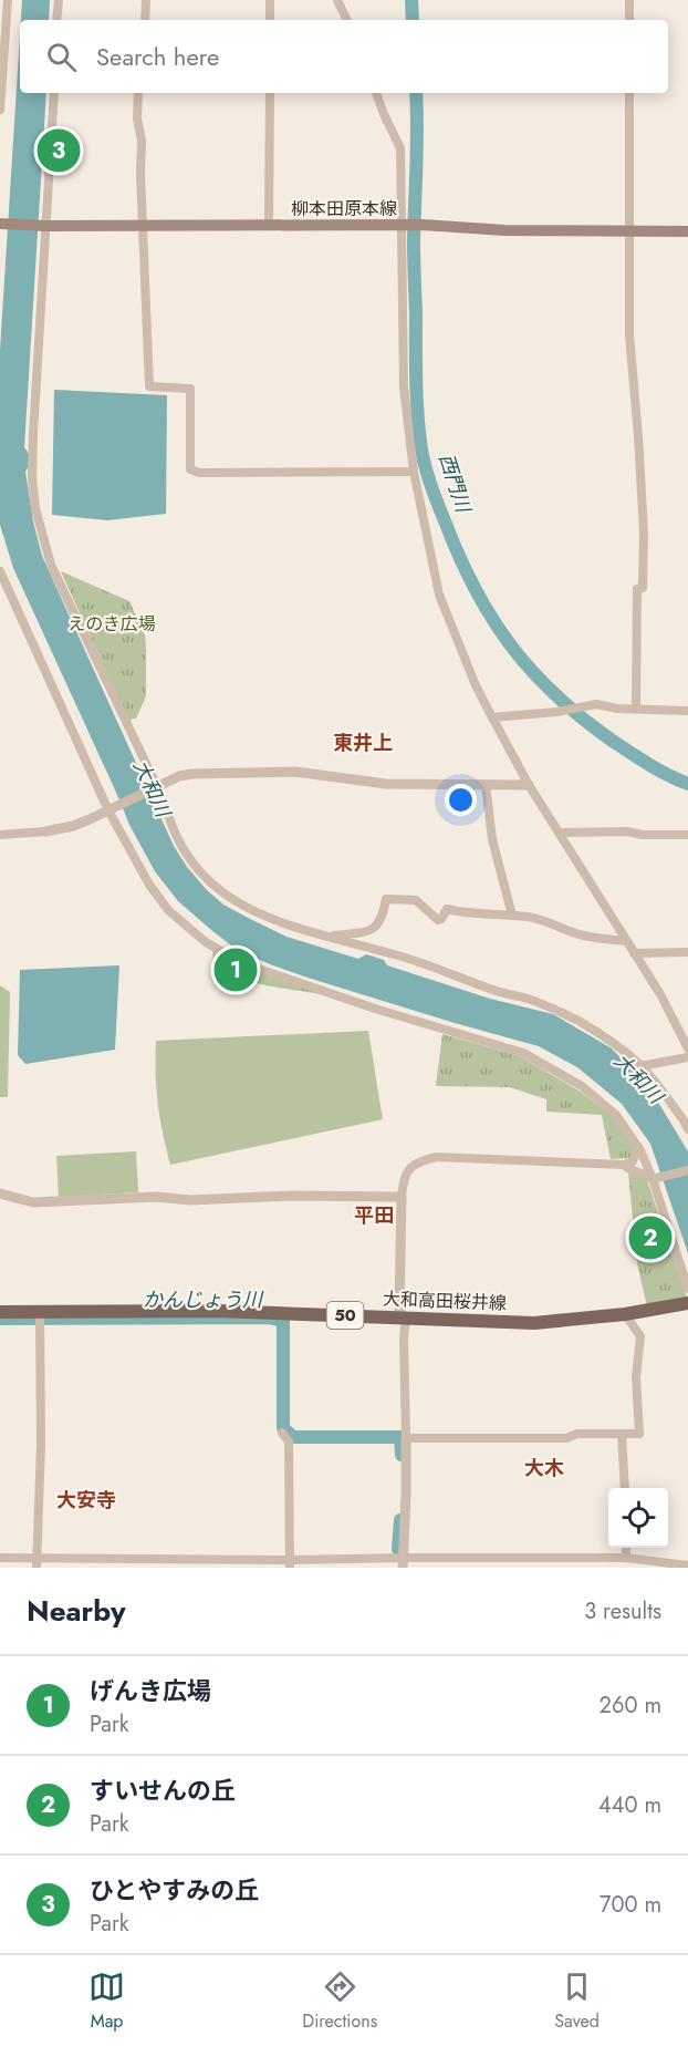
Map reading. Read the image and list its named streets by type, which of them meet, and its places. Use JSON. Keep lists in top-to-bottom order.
{
  "streets": {
    "main road": ["柳本田原本線", "大和高田桜井線", "50"]
  },
  "districts": [
    "東井上",
    "平田",
    "大木",
    "大安寺"
  ],
  "water": ["西門川", "大和川", "かんじょう川"],
  "parks": ["えのき広場"],
  "page": {
    "search": "Search here",
    "pins": ["3", "1", "2"],
    "heading": ["Nearby", "3 results"],
    "list": [
      {
        "mark": "1",
        "name": "げんき広場",
        "note": "Park",
        "value": "260 m"
      },
      {
        "mark": "2",
        "name": "すいせんの丘",
        "note": "Park",
        "value": "440 m"
      },
      {
        "mark": "3",
        "name": "ひとやすみの丘",
        "note": "Park",
        "value": "700 m"
      }
    ],
    "nav": ["Map", "Directions", "Saved"]
  }
}
